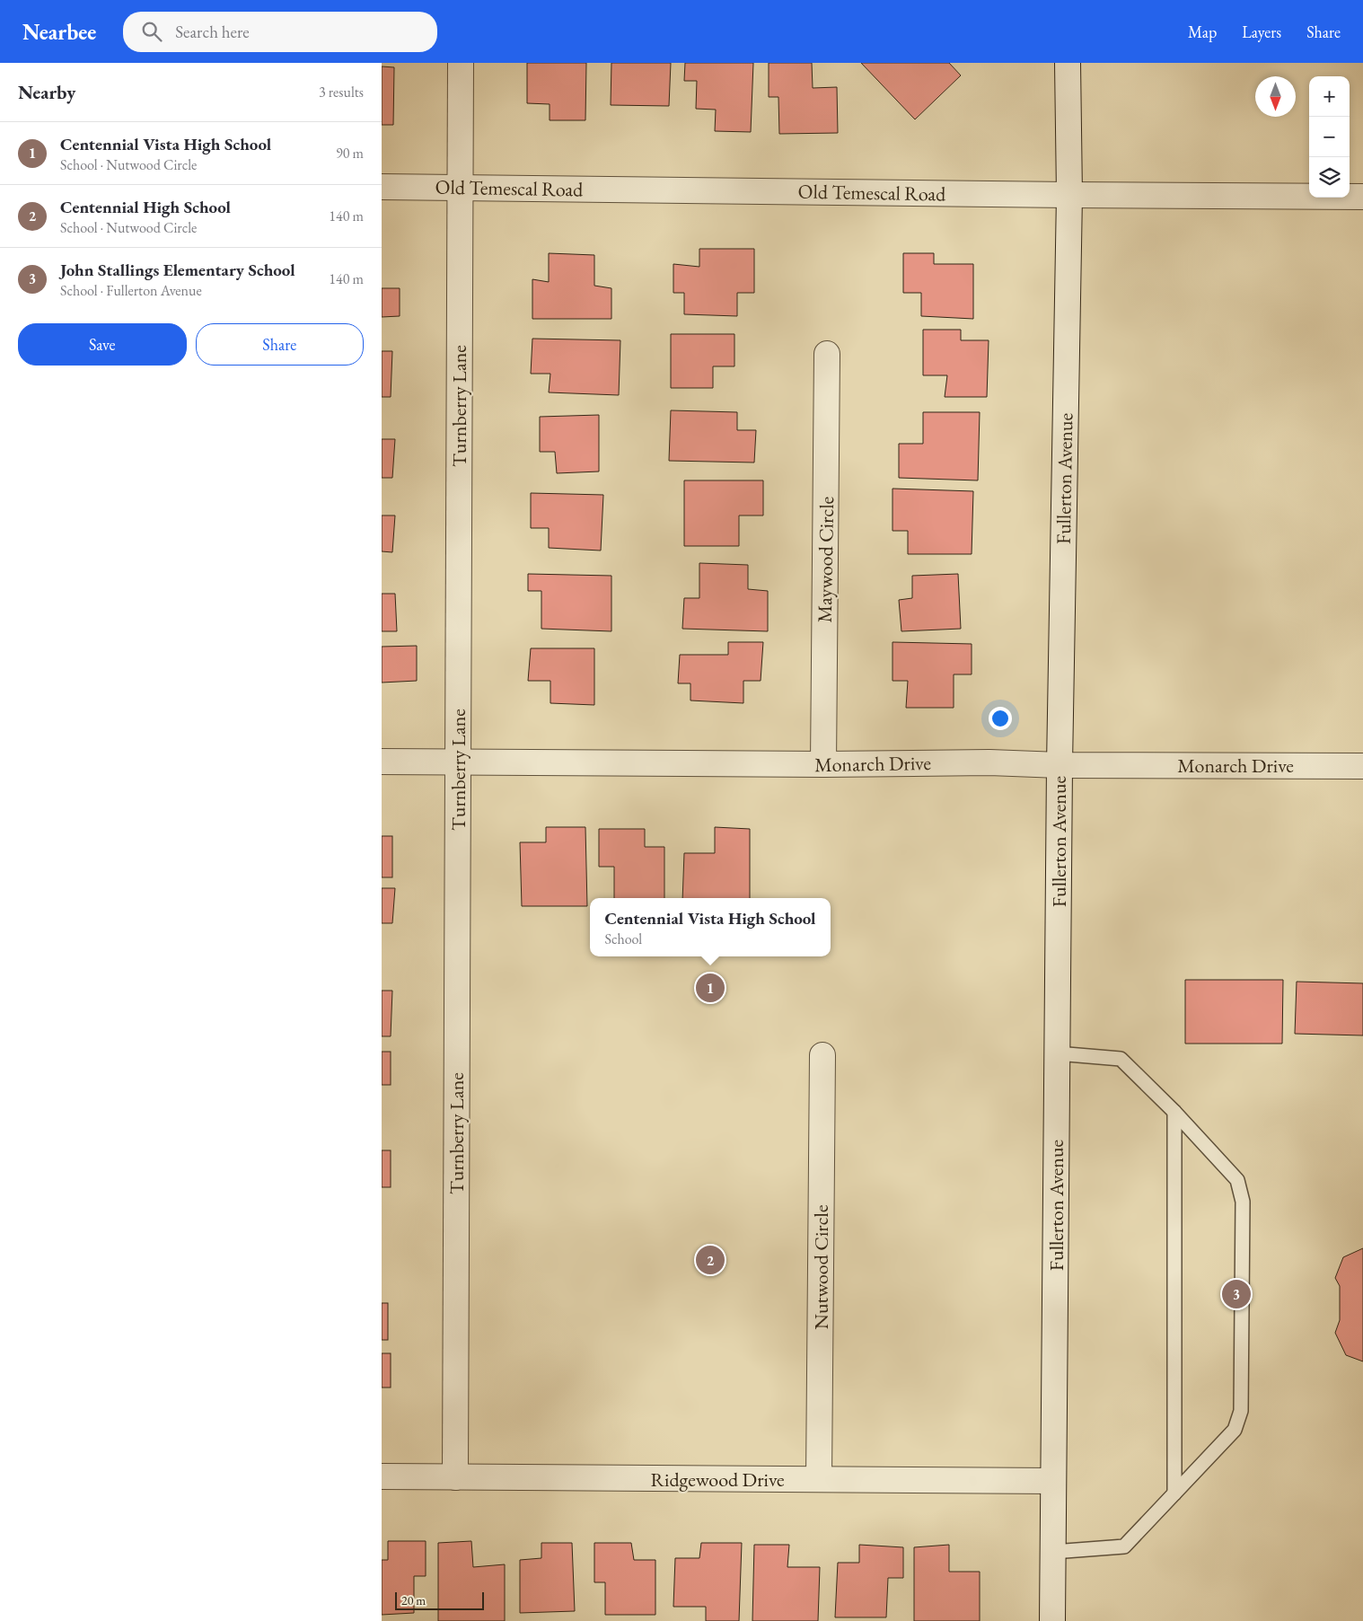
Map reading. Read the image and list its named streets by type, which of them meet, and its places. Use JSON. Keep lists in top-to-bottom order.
{
  "streets": {
    "street": [
      "Old Temescal Road",
      "Turnberry Lane",
      "Fullerton Avenue",
      "Maywood Circle",
      "Monarch Drive",
      "Nutwood Circle",
      "Ridgewood Drive"
    ]
  },
  "crossings": [
    ["Old Temescal Road", "Turnberry Lane"],
    ["Old Temescal Road", "Fullerton Avenue"],
    ["Turnberry Lane", "Monarch Drive"],
    ["Turnberry Lane", "Ridgewood Drive"],
    ["Fullerton Avenue", "Monarch Drive"],
    ["Fullerton Avenue", "Ridgewood Drive"],
    ["Maywood Circle", "Monarch Drive"],
    ["Nutwood Circle", "Ridgewood Drive"]
  ],
  "scale_bar": "20 m",
  "north": "bottom",
  "page": {
    "header": "Nearbee",
    "search": "Search here",
    "nav": ["Map", "Layers", "Share"],
    "heading": ["Nearby", "3 results"],
    "map_buttons": ["+", "−"],
    "list": [
      {
        "mark": "1",
        "name": "Centennial Vista High School",
        "note": "School · Nutwood Circle",
        "value": "90 m"
      },
      {
        "mark": "2",
        "name": "Centennial High School",
        "note": "School · Nutwood Circle",
        "value": "140 m"
      },
      {
        "mark": "3",
        "name": "John Stallings Elementary School",
        "note": "School · Fullerton Avenue",
        "value": "140 m"
      }
    ],
    "buttons": ["Save", "Share"],
    "popup": ["Centennial Vista High School", "School"],
    "pins": ["1", "2", "3"],
    "scale": "20 m"
  }
}
